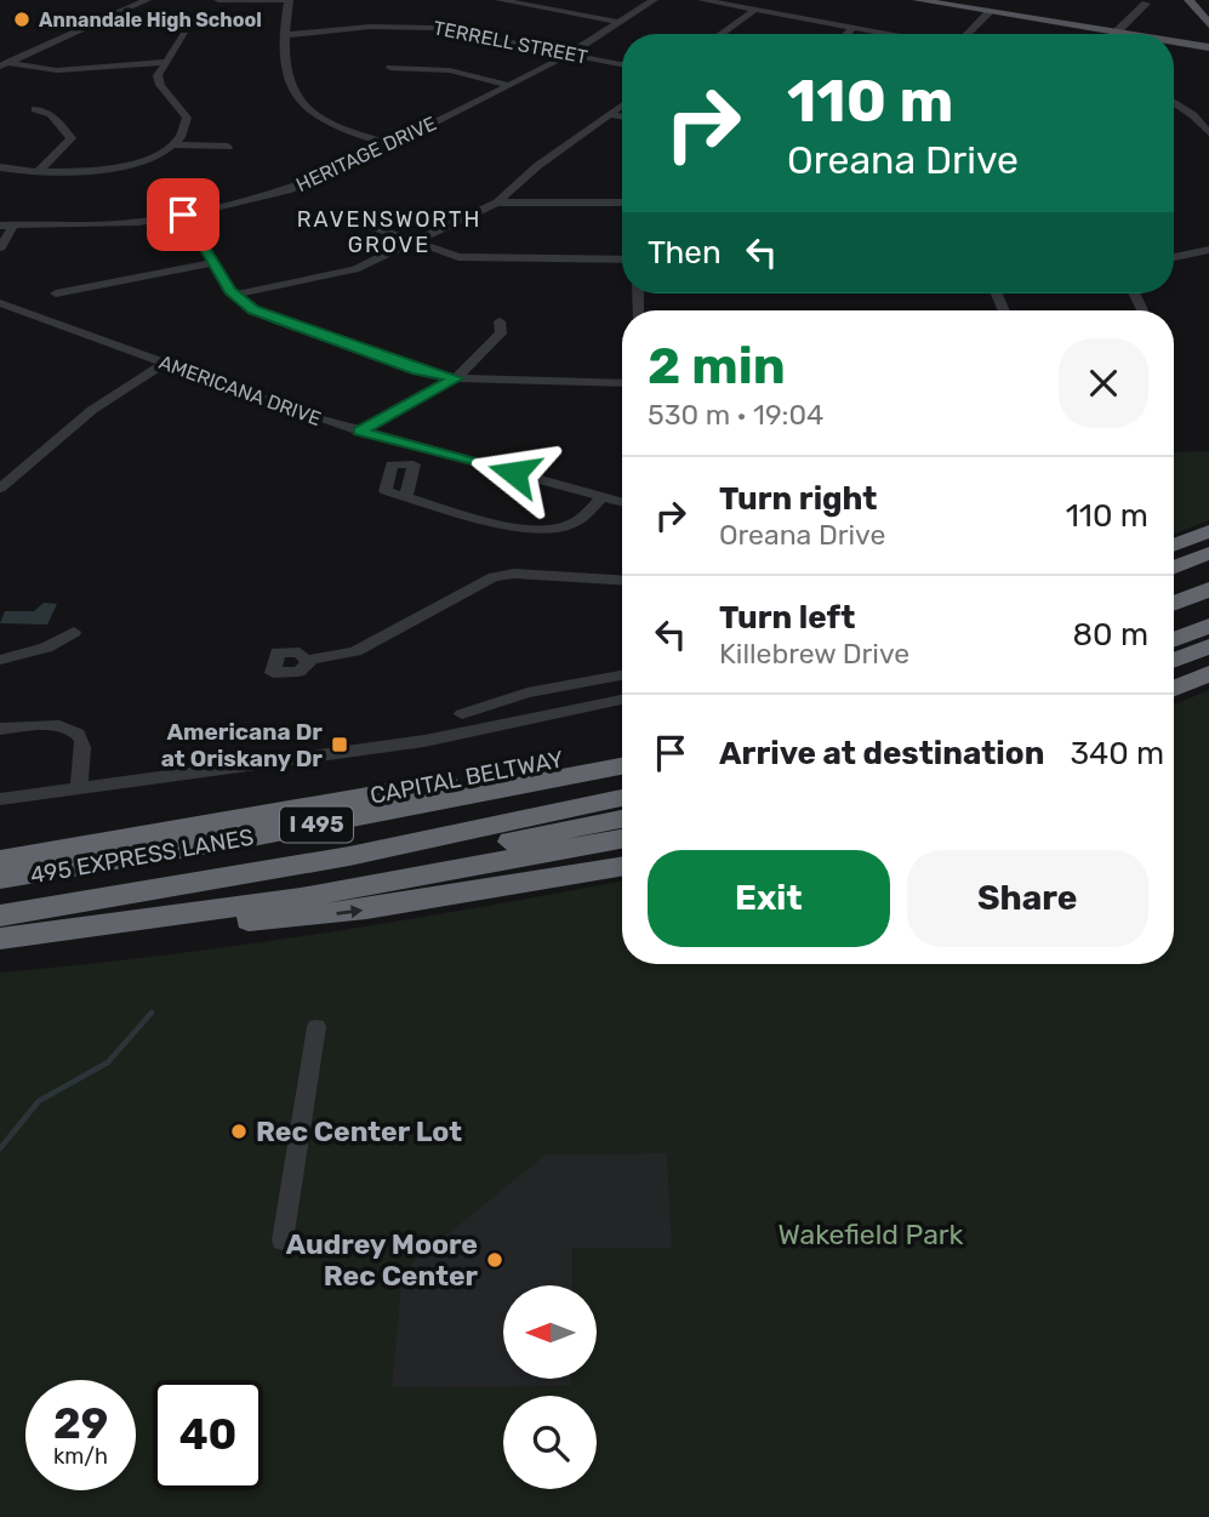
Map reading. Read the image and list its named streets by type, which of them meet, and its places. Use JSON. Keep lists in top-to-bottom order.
{
  "streets": {
    "highway": ["CAPITAL BELTWAY", "I 495", "495 EXPRESS LANES"],
    "street": ["TERRELL STREET", "HERITAGE DRIVE", "AMERICANA DRIVE"]
  },
  "crossings": [
    ["TERRELL STREET", "HERITAGE DRIVE"]
  ],
  "districts": ["RAVENSWORTH GROVE"],
  "parks": ["Wakefield Park"],
  "places": {
    "other": ["Annandale High School", "Rec Center Lot", "Audrey Moore Rec Center"],
    "transit": ["Americana Dr at Oriskany Dr"]
  },
  "north": "left",
  "page": {
    "turn": ["110 m", "Oreana Drive"],
    "then": "Then",
    "heading": ["2 min", "530 m · 19:04"],
    "list": [
      {
        "name": "Turn right",
        "note": "Oreana Drive",
        "value": "110 m"
      },
      {
        "name": "Turn left",
        "note": "Killebrew Drive",
        "value": "80 m"
      },
      {
        "name": "Arrive at destination",
        "value": "340 m"
      }
    ],
    "buttons": ["Exit", "Share"],
    "speed": "29 km/h",
    "limit": "40"
  }
}
